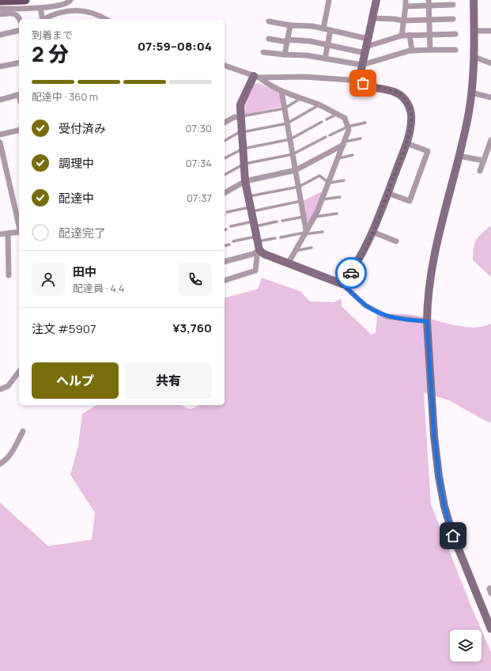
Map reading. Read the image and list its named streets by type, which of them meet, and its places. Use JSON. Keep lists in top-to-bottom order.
{
  "page": {
    "heading": ["2 分", "到着まで", "07:59–08:04"],
    "panel": [
      "田中",
      "配達員 · 4.4",
      "注文 #5907",
      "¥3,760"
    ],
    "bar": "配達中 · 360 m",
    "list": [
      ["受付済み", "07:30"],
      ["調理中", "07:34"],
      ["配達中", "07:37"],
      "配達完了"
    ],
    "buttons": ["ヘルプ", "共有"]
  }
}
